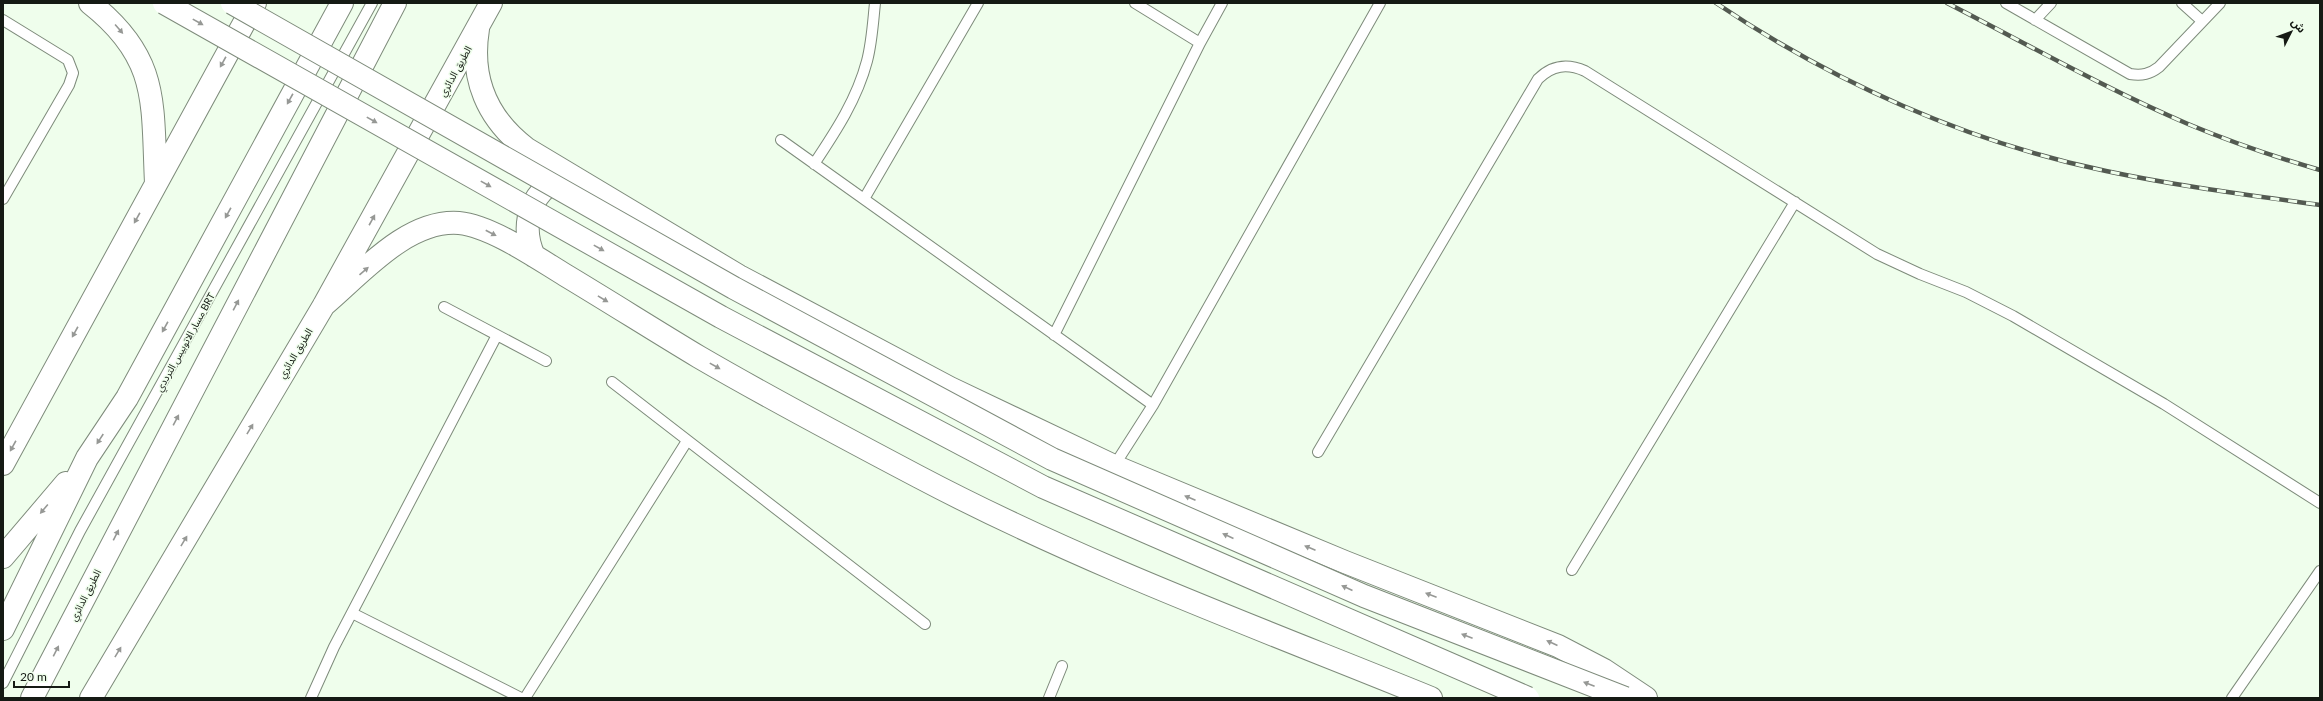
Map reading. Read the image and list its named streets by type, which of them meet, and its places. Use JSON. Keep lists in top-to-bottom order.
{
  "streets": {
    "main road": ["الطريق الدائري"],
    "lane": ["مسار الاتوبيس الترددي BRT"]
  },
  "scale_bar": "20 m",
  "north": "top right"
}
